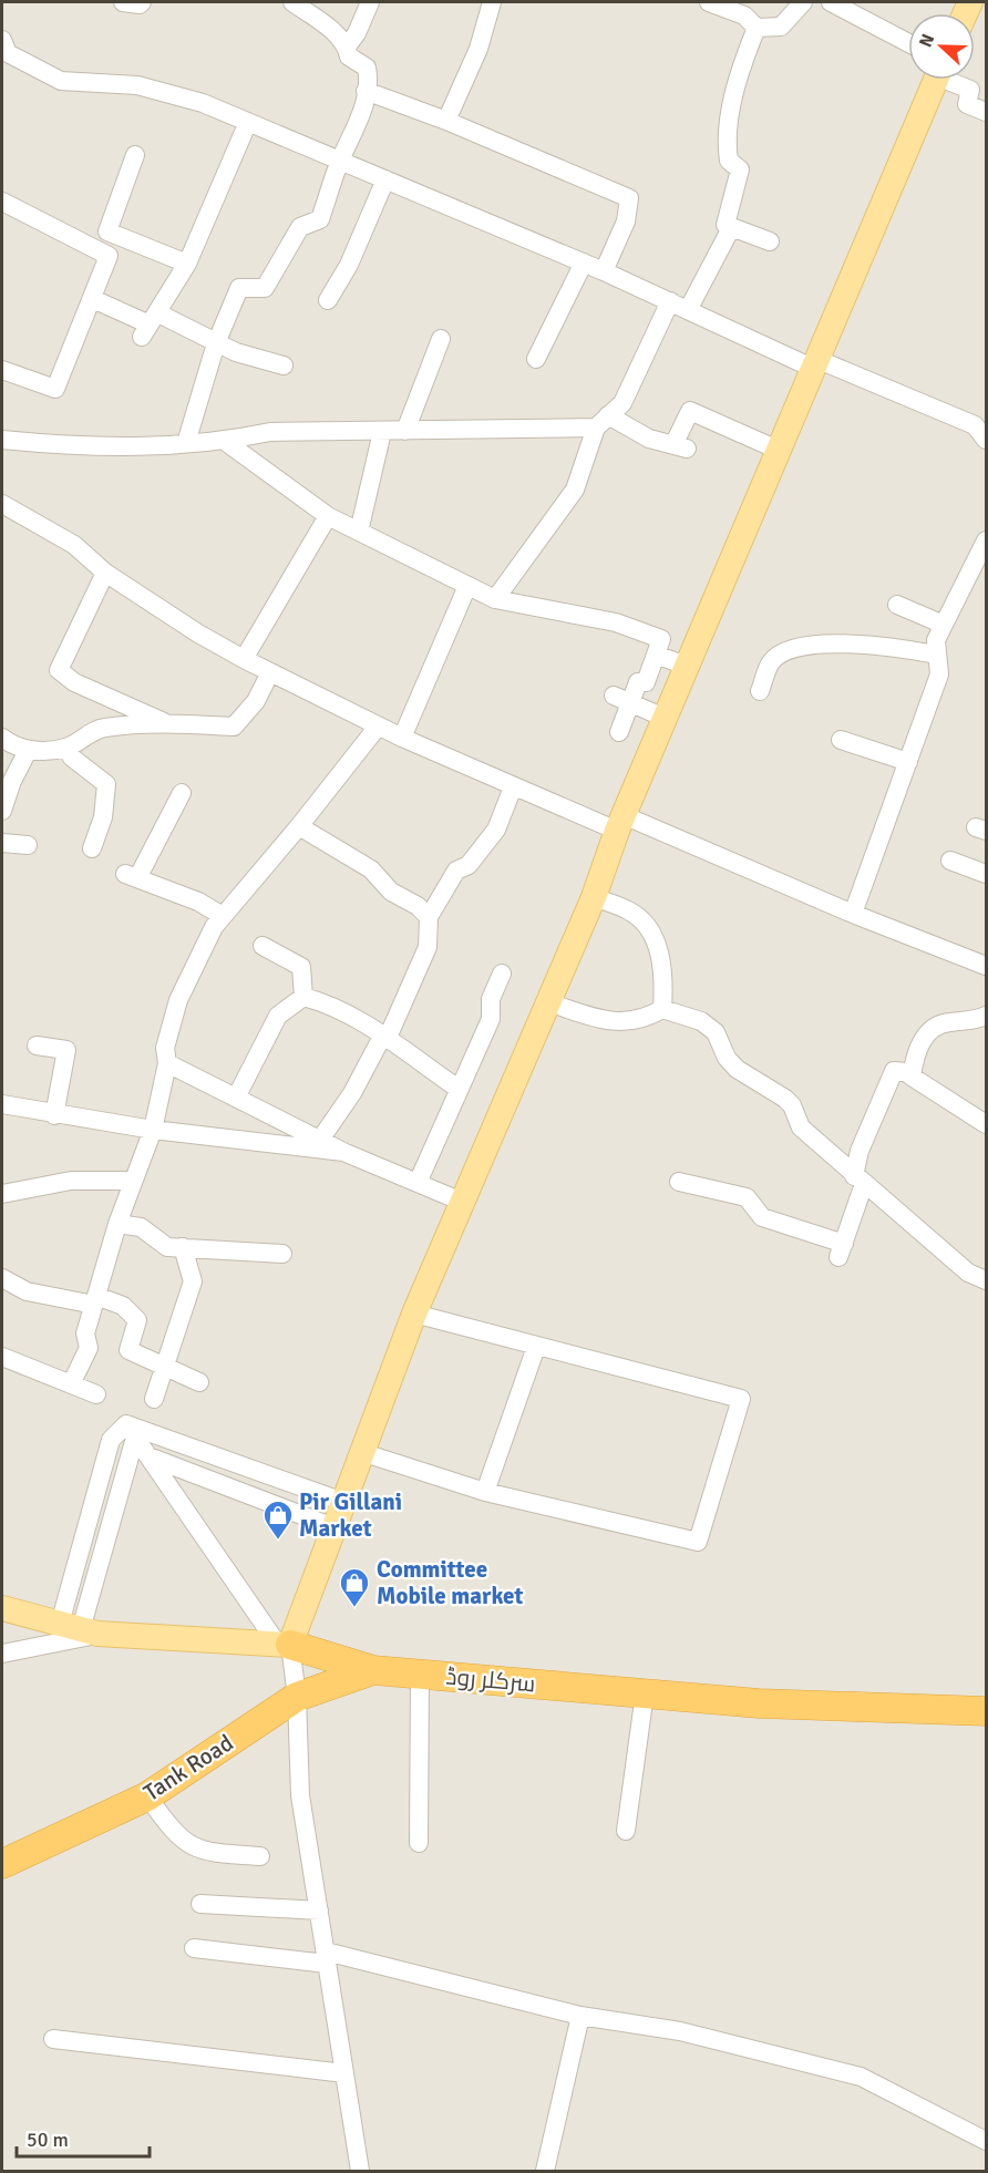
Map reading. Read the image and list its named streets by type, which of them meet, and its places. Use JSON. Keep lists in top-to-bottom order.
{
  "streets": {
    "highway": ["سرکلر روڈ", "Tank Road"]
  },
  "crossings": [
    ["سرکلر روڈ", "Tank Road"]
  ],
  "places": {
    "shop": ["Pir Gillani Market", "Committee Mobile market"]
  },
  "scale_bar": "50 m",
  "north": "left"
}
